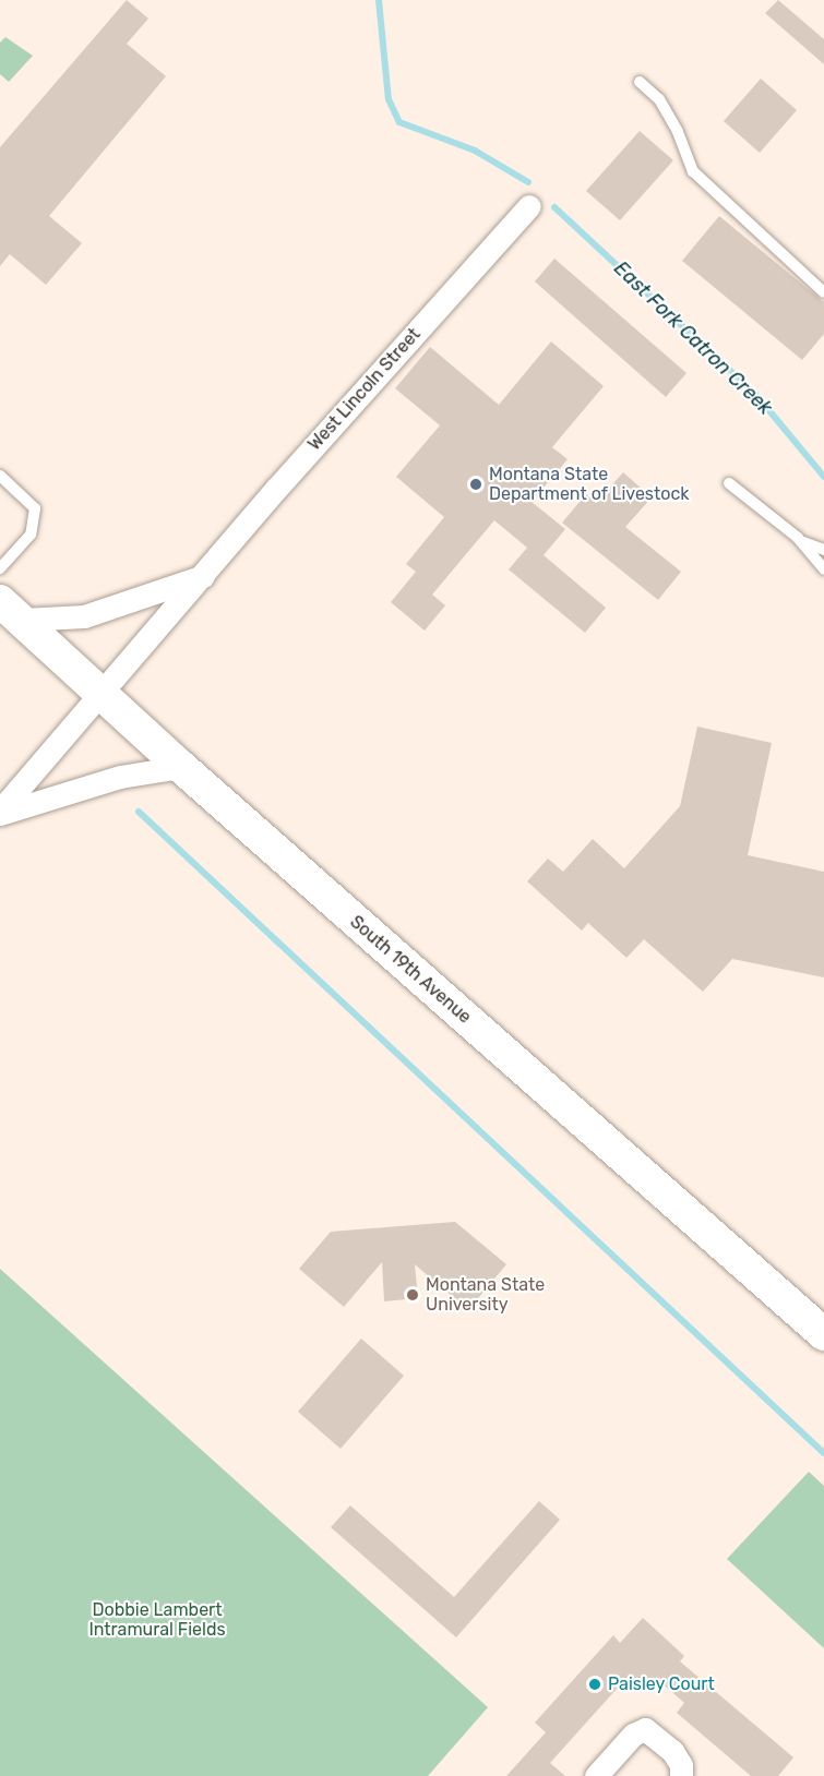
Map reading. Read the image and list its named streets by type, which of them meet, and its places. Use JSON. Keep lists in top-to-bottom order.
{
  "streets": {
    "main road": ["South 19th Avenue"],
    "street": ["West Lincoln Street"]
  },
  "crossings": [
    ["West Lincoln Street", "South 19th Avenue"]
  ],
  "water": ["East Fork Catron Creek"],
  "parks": ["Dobbie Lambert Intramural Fields"],
  "places": ["Montana State Department of Livestock", "Montana State University", "Paisley Court"]
}
